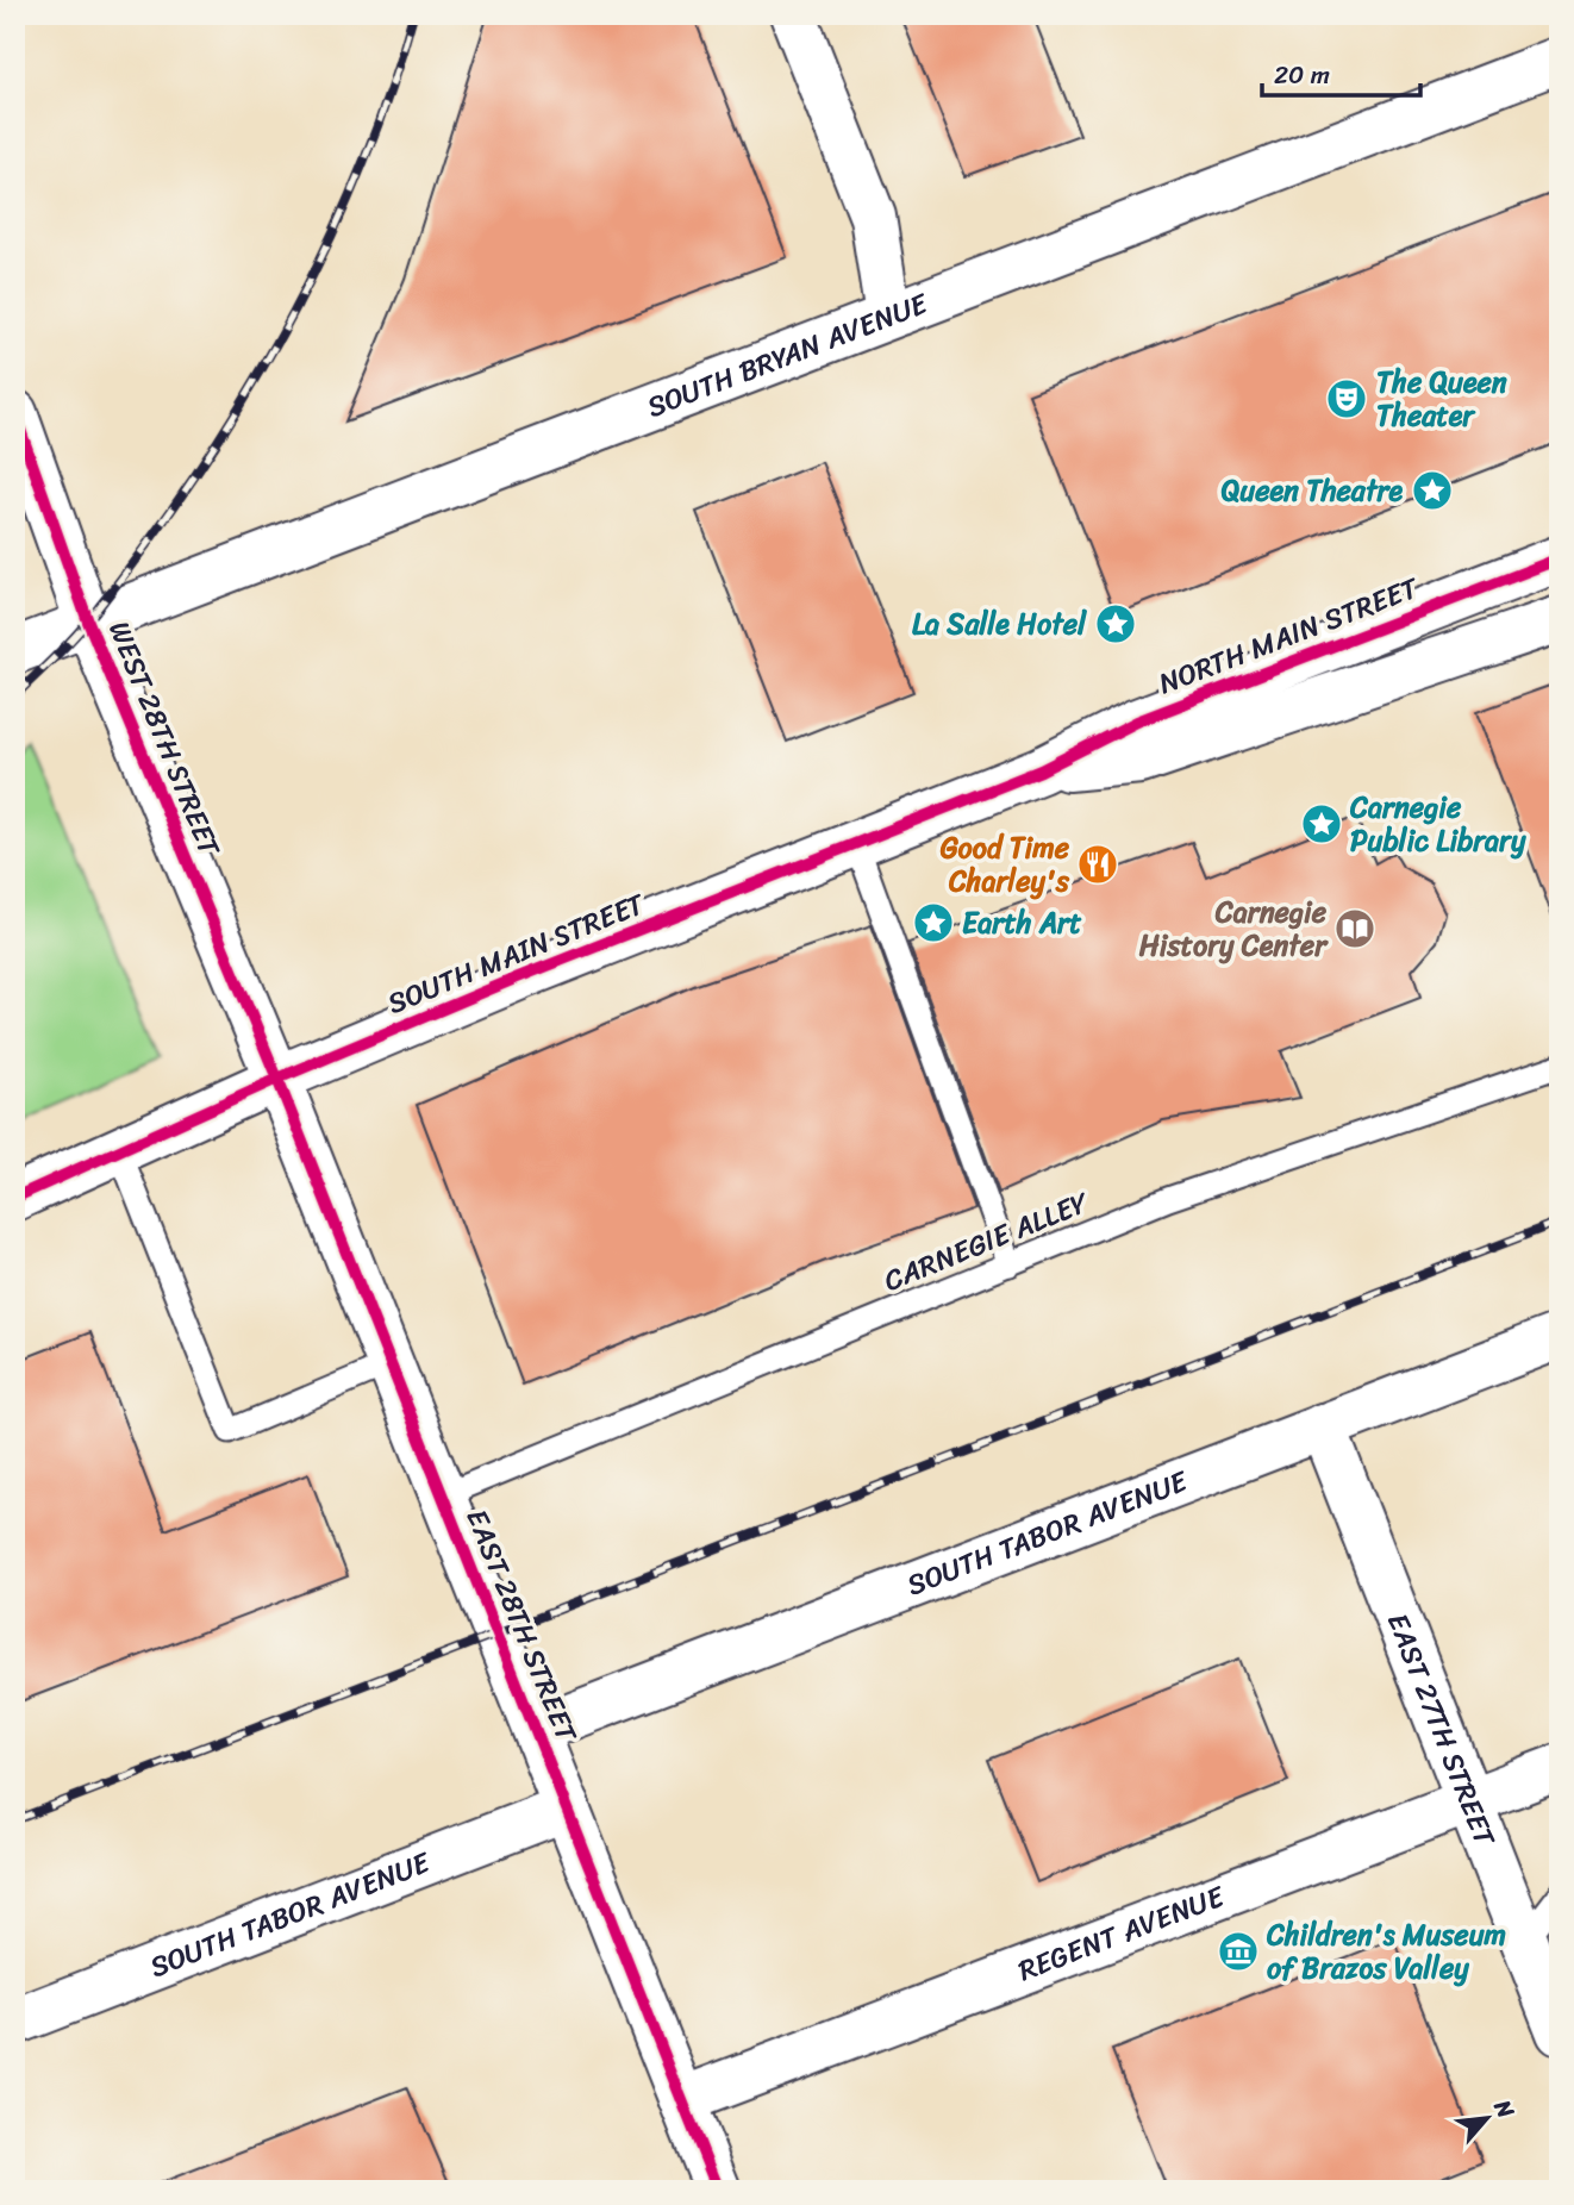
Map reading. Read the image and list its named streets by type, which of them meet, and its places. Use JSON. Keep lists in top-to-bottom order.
{
  "streets": {
    "street": [
      "SOUTH BRYAN AVENUE",
      "NORTH MAIN STREET",
      "WEST 28TH STREET",
      "SOUTH MAIN STREET",
      "SOUTH TABOR AVENUE",
      "EAST 28TH STREET",
      "EAST 27TH STREET",
      "REGENT AVENUE"
    ],
    "lane": ["CARNEGIE ALLEY"]
  },
  "crossings": [
    ["SOUTH BRYAN AVENUE", "WEST 28TH STREET"],
    ["NORTH MAIN STREET", "SOUTH MAIN STREET"],
    ["WEST 28TH STREET", "SOUTH MAIN STREET"],
    ["WEST 28TH STREET", "EAST 28TH STREET"],
    ["SOUTH MAIN STREET", "EAST 28TH STREET"],
    ["CARNEGIE ALLEY", "EAST 28TH STREET"],
    ["SOUTH TABOR AVENUE", "EAST 28TH STREET"],
    ["SOUTH TABOR AVENUE", "EAST 27TH STREET"],
    ["EAST 28TH STREET", "REGENT AVENUE"],
    ["EAST 27TH STREET", "REGENT AVENUE"]
  ],
  "places": {
    "theatre": ["The Queen Theater"],
    "place": [
      "Queen Theatre",
      "La Salle Hotel",
      "Carnegie Public Library",
      "Earth Art"
    ],
    "restaurant": ["Good Time Charley's"],
    "library": ["Carnegie History Center"],
    "museum": ["Children's Museum of Brazos Valley"]
  },
  "scale_bar": "20 m",
  "north": "top right"
}
